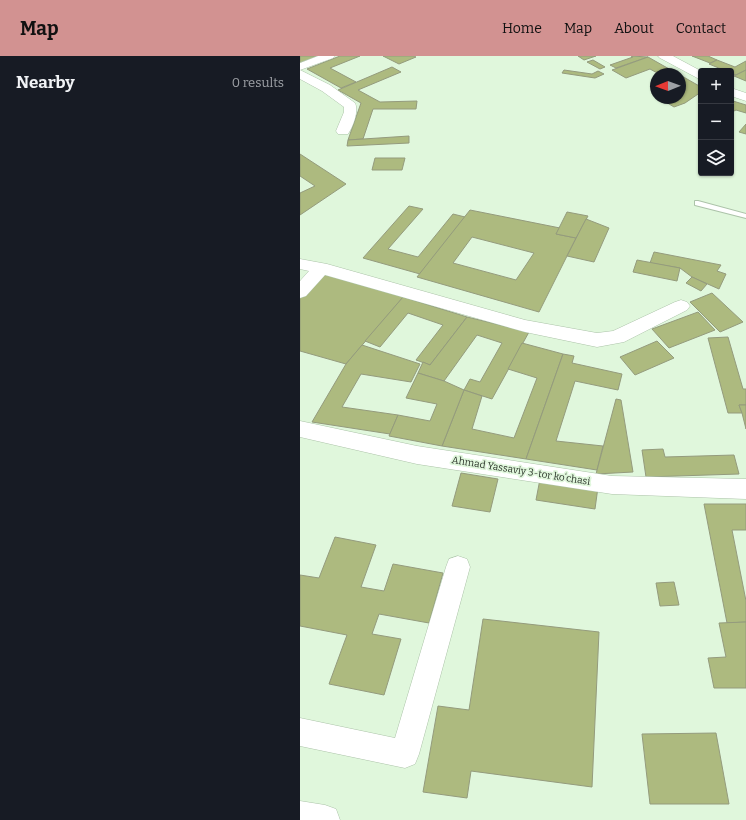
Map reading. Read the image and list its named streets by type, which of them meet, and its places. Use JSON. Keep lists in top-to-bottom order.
{
  "streets": {
    "street": ["Ahmad Yassaviy 3-tor koʻchasi"]
  },
  "north": "left",
  "page": {
    "header": "Map",
    "nav": [
      "Home",
      "Map",
      "About",
      "Contact"
    ],
    "heading": ["Nearby", "0 results"],
    "map_buttons": ["+", "−"]
  }
}
